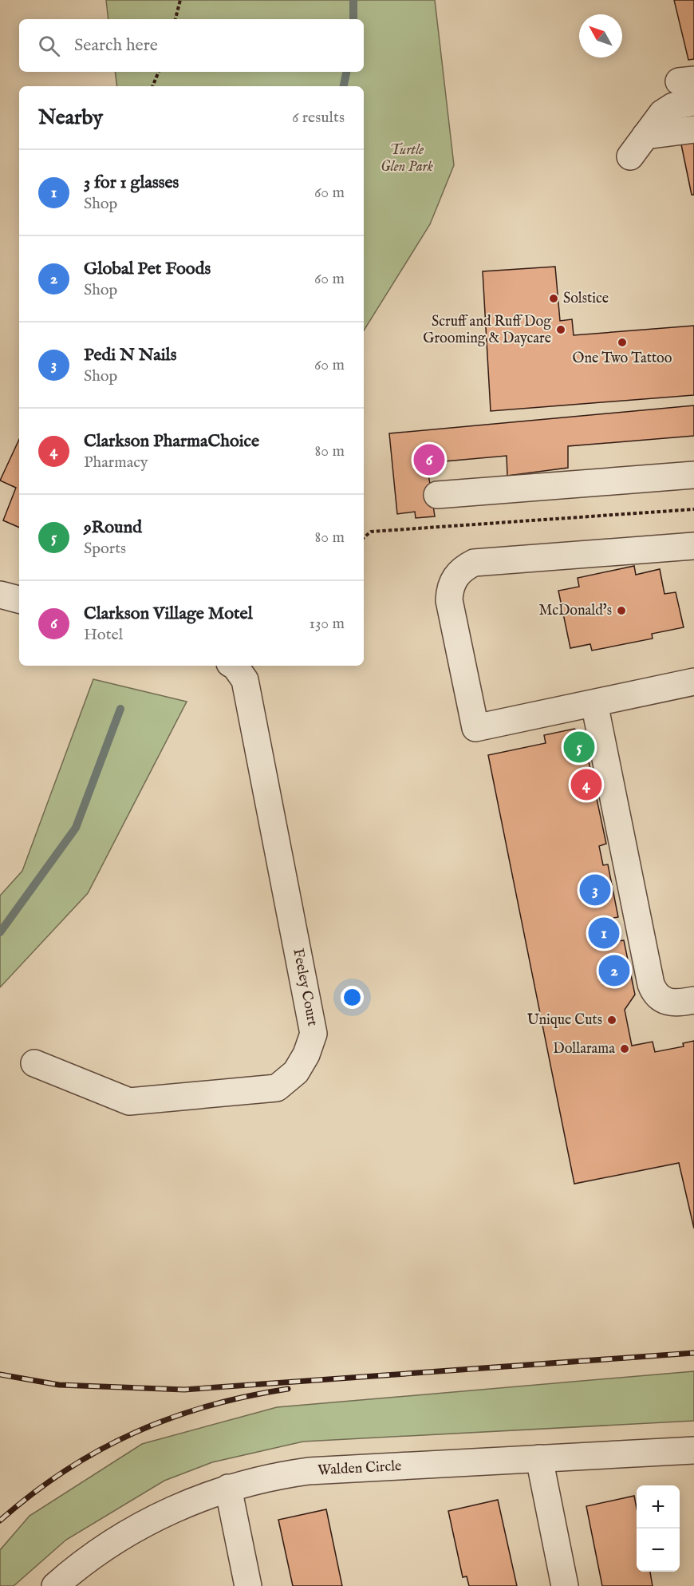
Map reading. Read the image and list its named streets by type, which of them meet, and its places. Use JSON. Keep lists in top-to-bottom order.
{
  "streets": {
    "street": ["Feeley Court", "Walden Circle"]
  },
  "parks": ["Turtle Glen Park"],
  "places": [
    "Solstice",
    "Scruff and Ruff Dog Grooming & Daycare",
    "One Two Tattoo",
    "McDonald's",
    "Unique Cuts",
    "Dollarama"
  ],
  "north": "top left",
  "page": {
    "search": "Search here",
    "heading": ["Nearby", "6 results"],
    "list": [
      {
        "mark": "1",
        "name": "3 for 1 glasses",
        "note": "Shop",
        "value": "60 m"
      },
      {
        "mark": "2",
        "name": "Global Pet Foods",
        "note": "Shop",
        "value": "60 m"
      },
      {
        "mark": "3",
        "name": "Pedi N Nails",
        "note": "Shop",
        "value": "60 m"
      },
      {
        "mark": "4",
        "name": "Clarkson PharmaChoice",
        "note": "Pharmacy",
        "value": "80 m"
      },
      {
        "mark": "5",
        "name": "9Round",
        "note": "Sports",
        "value": "80 m"
      },
      {
        "mark": "6",
        "name": "Clarkson Village Motel",
        "note": "Hotel",
        "value": "130 m"
      }
    ],
    "pins": [
      "6",
      "5",
      "4",
      "3",
      "1",
      "2"
    ],
    "map_buttons": ["+", "−"]
  }
}
